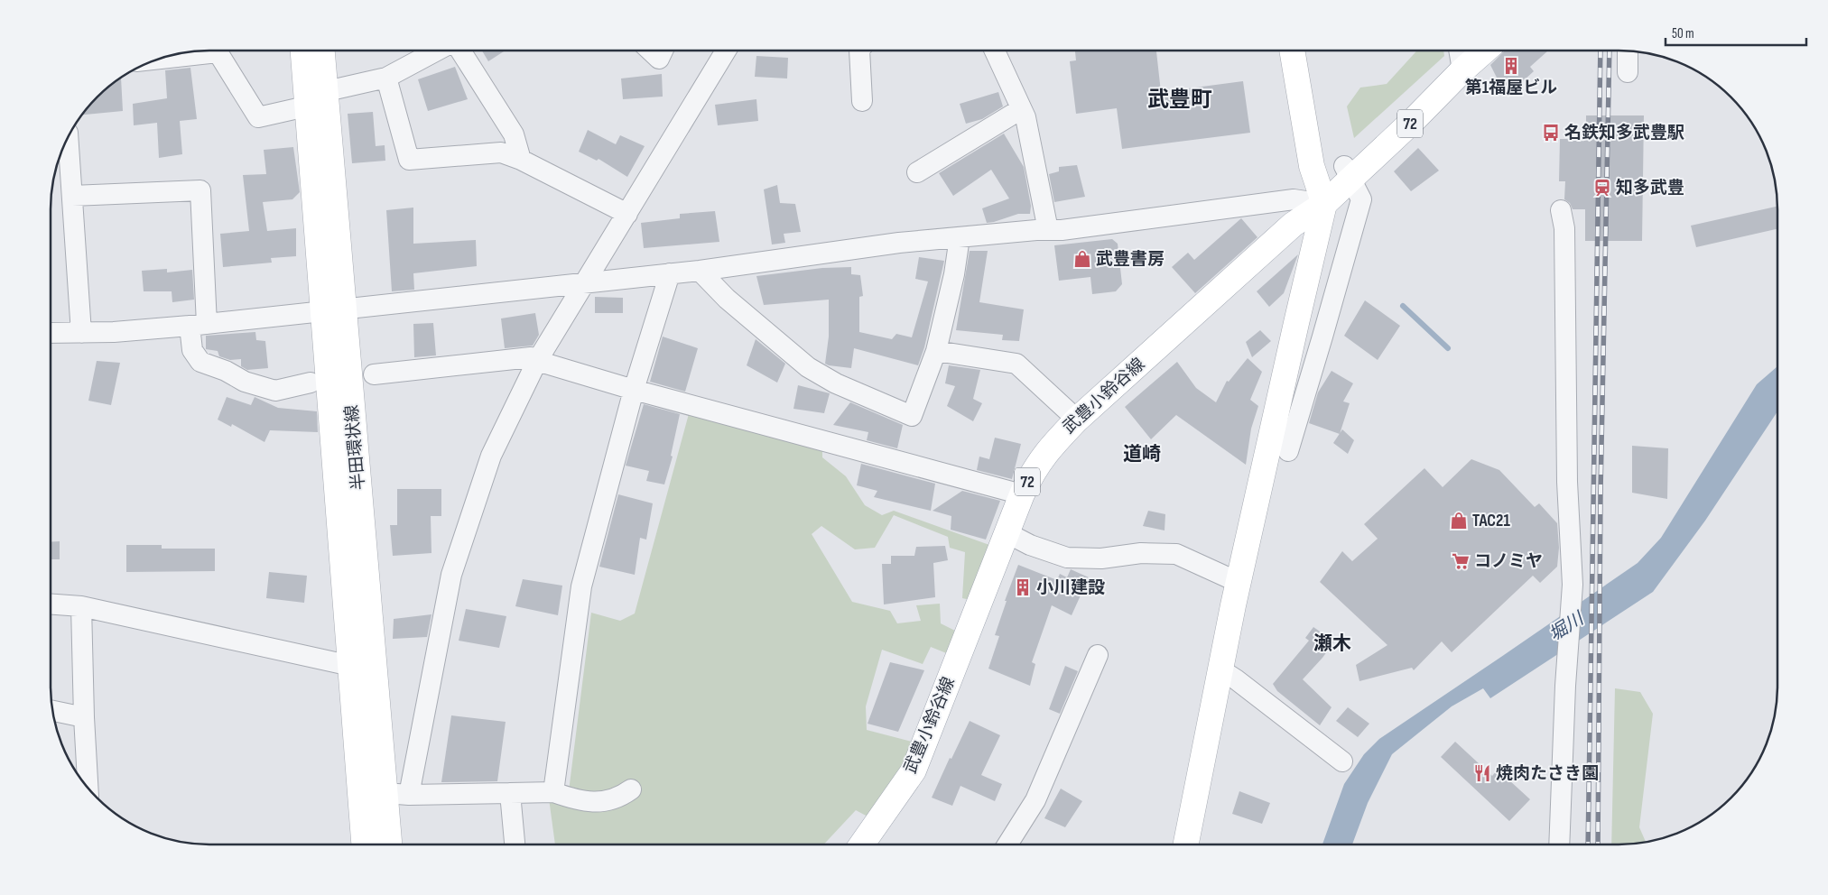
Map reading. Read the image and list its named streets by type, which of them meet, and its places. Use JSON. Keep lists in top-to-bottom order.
{
  "streets": {
    "main road": ["72", "武豊小鈴谷線", "半田環状線"]
  },
  "districts": ["武豊町", "道崎", "瀬木"],
  "water": ["堀川"],
  "places": {
    "building": ["第1福屋ビル", "小川建設"],
    "bus stop": ["名鉄知多武豊駅"],
    "station": ["知多武豊"],
    "shop": ["武豊書房", "TAC21"],
    "supermarket": ["コノミヤ"],
    "restaurant": ["焼肉たさき園"]
  },
  "scale_bar": "50 m"
}
